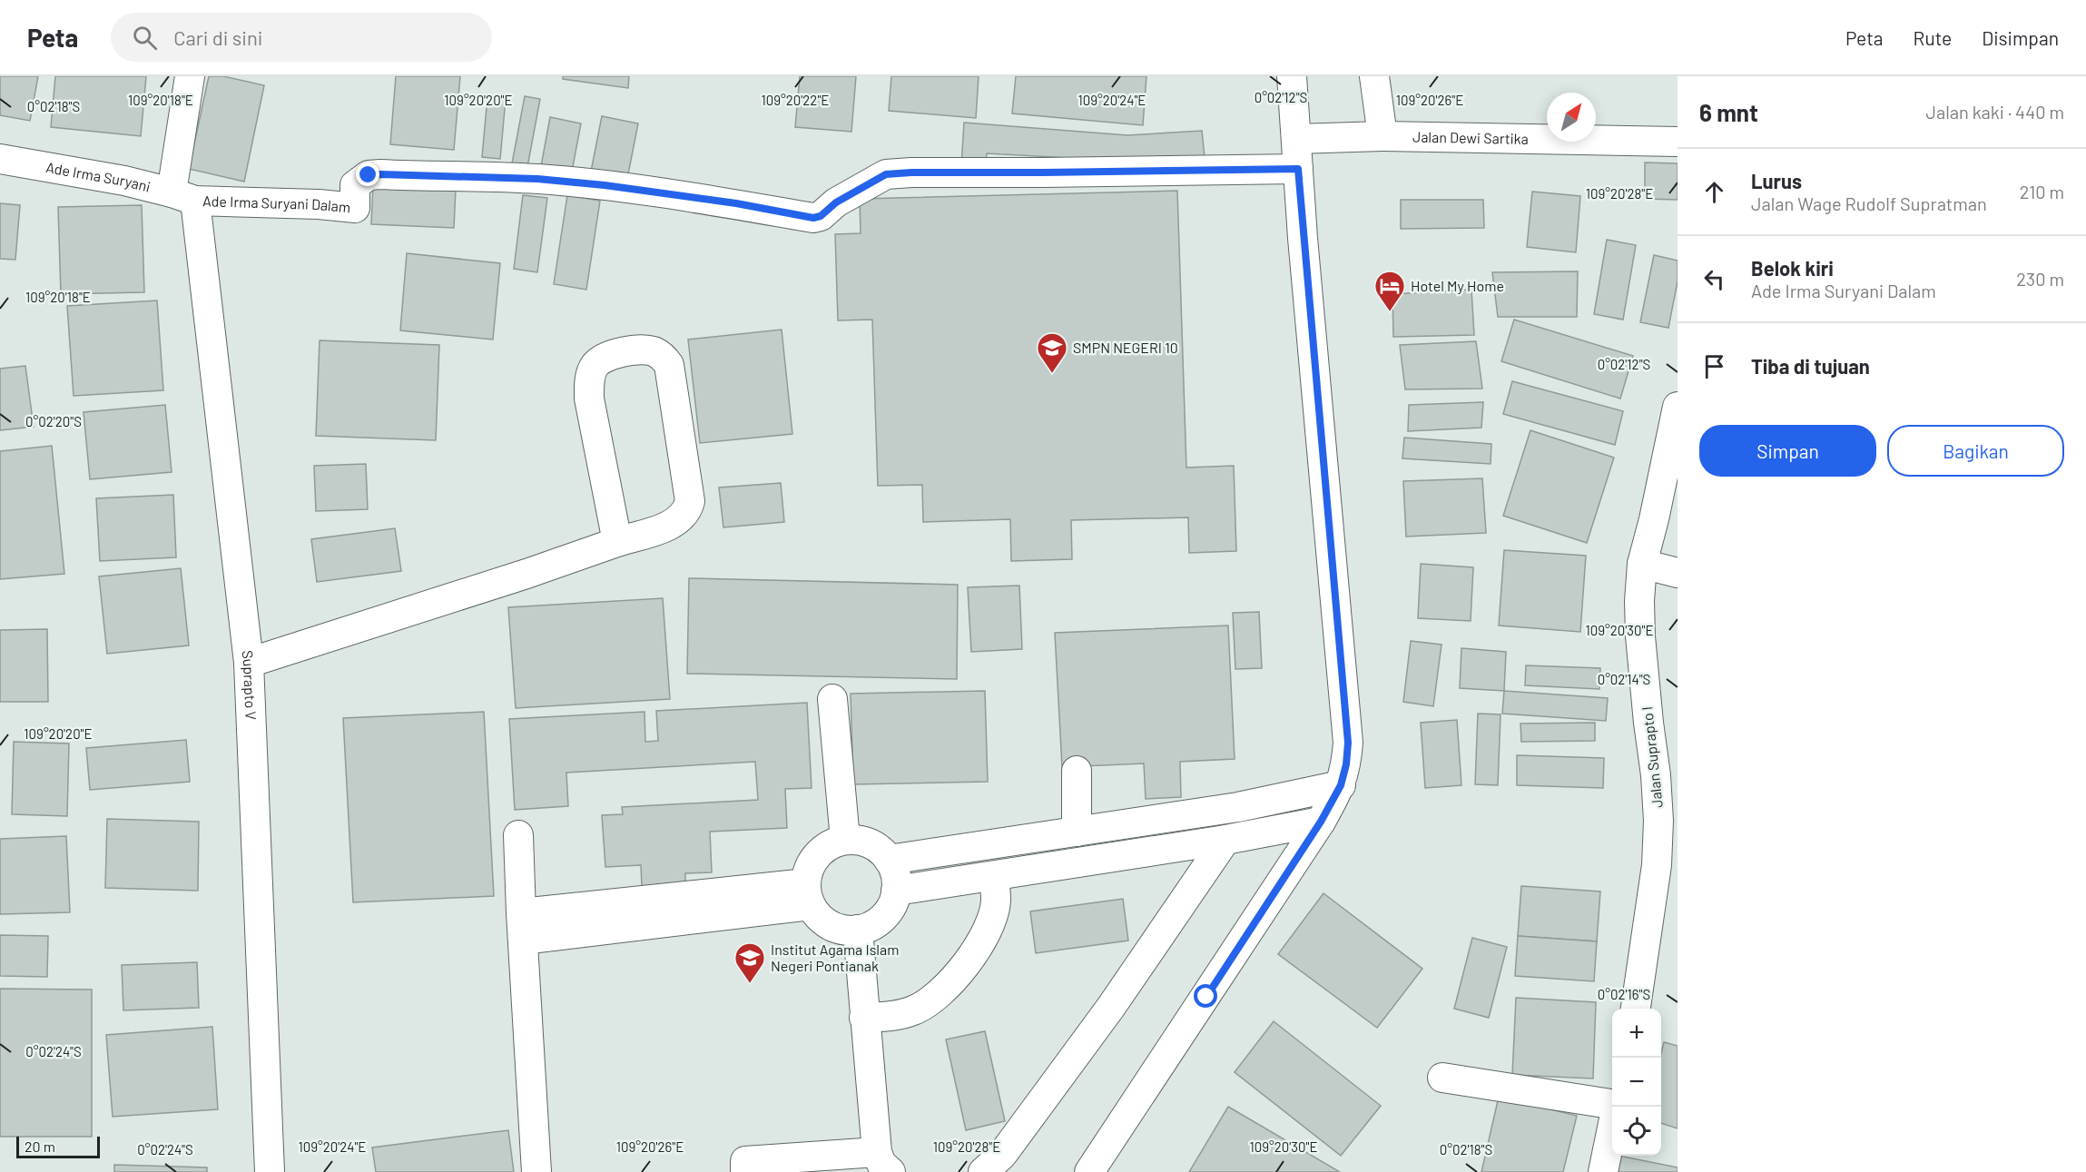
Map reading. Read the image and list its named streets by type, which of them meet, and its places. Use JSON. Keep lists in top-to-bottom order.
{
  "streets": {
    "street": [
      "Jalan Dewi Sartika",
      "Ade Irma Suryani",
      "Ade Irma Suryani Dalam",
      "Suprapto V",
      "Jalan Suprapto I"
    ]
  },
  "crossings": [
    ["Ade Irma Suryani", "Ade Irma Suryani Dalam"],
    ["Ade Irma Suryani", "Suprapto V"],
    ["Ade Irma Suryani Dalam", "Suprapto V"]
  ],
  "places": {
    "hotel": ["Hotel My Home"],
    "school or university": ["SMPN NEGERI 10", "Institut Agama Islam Negeri Pontianak"]
  },
  "scale_bar": "20 m",
  "north": "top right",
  "page": {
    "header": "Peta",
    "search": "Cari di sini",
    "nav": ["Peta", "Rute", "Disimpan"],
    "heading": ["6 mnt", "Jalan kaki · 440 m"],
    "list": [
      ["Lurus", "Jalan Wage Rudolf Supratman", "210 m"],
      ["Belok kiri", "Ade Irma Suryani Dalam", "230 m"],
      "Tiba di tujuan"
    ],
    "buttons": ["Simpan", "Bagikan"],
    "map_buttons": ["+", "−"],
    "scale": "20 m"
  },
  "coordinates": [
    "0°02'12\"S",
    "109°20'18\"E",
    "109°20'20\"E",
    "109°20'22\"E",
    "109°20'24\"E",
    "109°20'26\"E",
    "0°02'18\"S",
    "109°20'28\"E",
    "0°02'20\"S",
    "109°20'30\"E",
    "0°02'14\"S",
    "0°02'16\"S",
    "0°02'24\"S"
  ]
}
